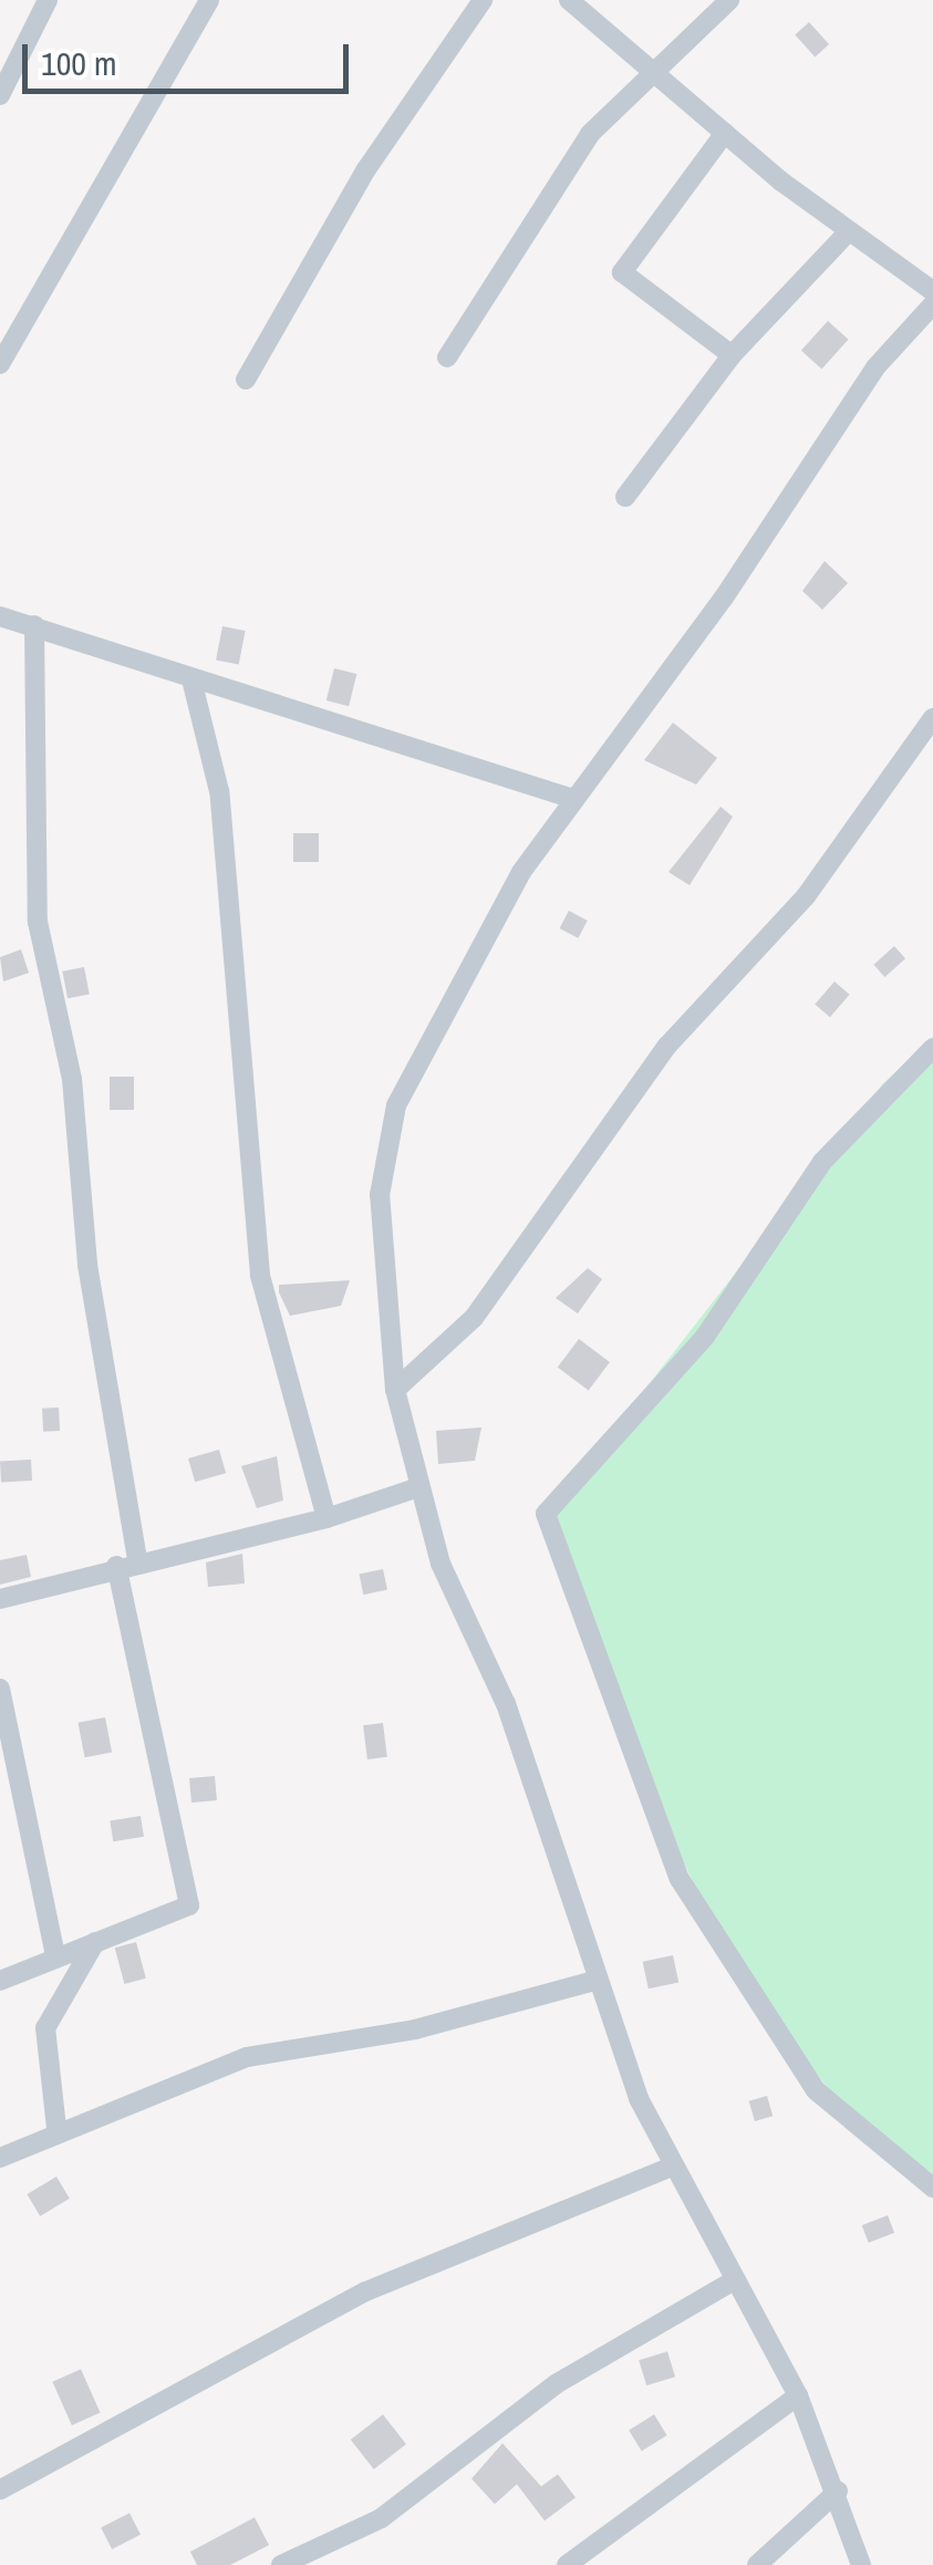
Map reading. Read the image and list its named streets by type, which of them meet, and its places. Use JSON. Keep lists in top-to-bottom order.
{
  "scale_bar": "100 m"
}
